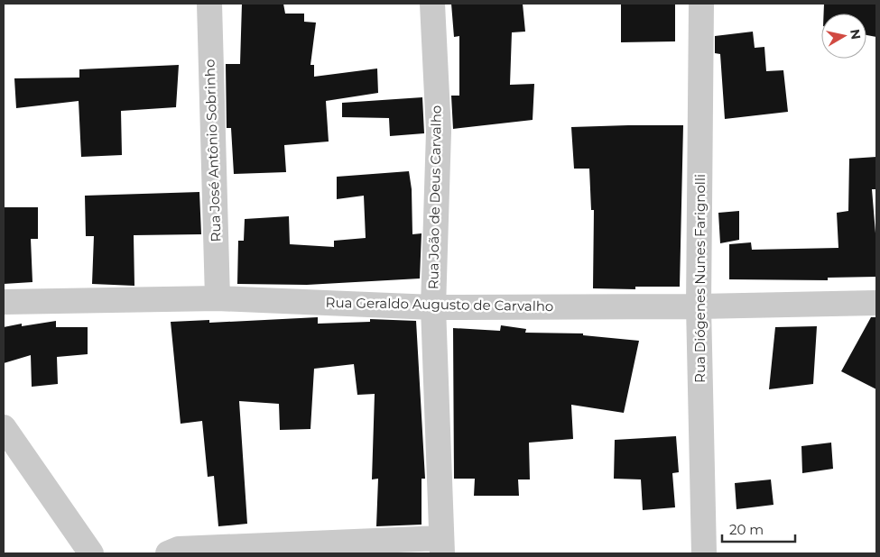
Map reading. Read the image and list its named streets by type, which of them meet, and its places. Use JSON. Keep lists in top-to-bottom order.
{
  "streets": {
    "street": [
      "Rua José Antônio Sobrinho",
      "Rua João de Deus Carvalho",
      "Rua Diógenes Nunes Farignolli",
      "Rua Geraldo Augusto de Carvalho"
    ]
  },
  "crossings": [
    ["Rua José Antônio Sobrinho", "Rua Geraldo Augusto de Carvalho"],
    ["Rua João de Deus Carvalho", "Rua Geraldo Augusto de Carvalho"],
    ["Rua Diógenes Nunes Farignolli", "Rua Geraldo Augusto de Carvalho"]
  ],
  "scale_bar": "20 m",
  "north": "right"
}
